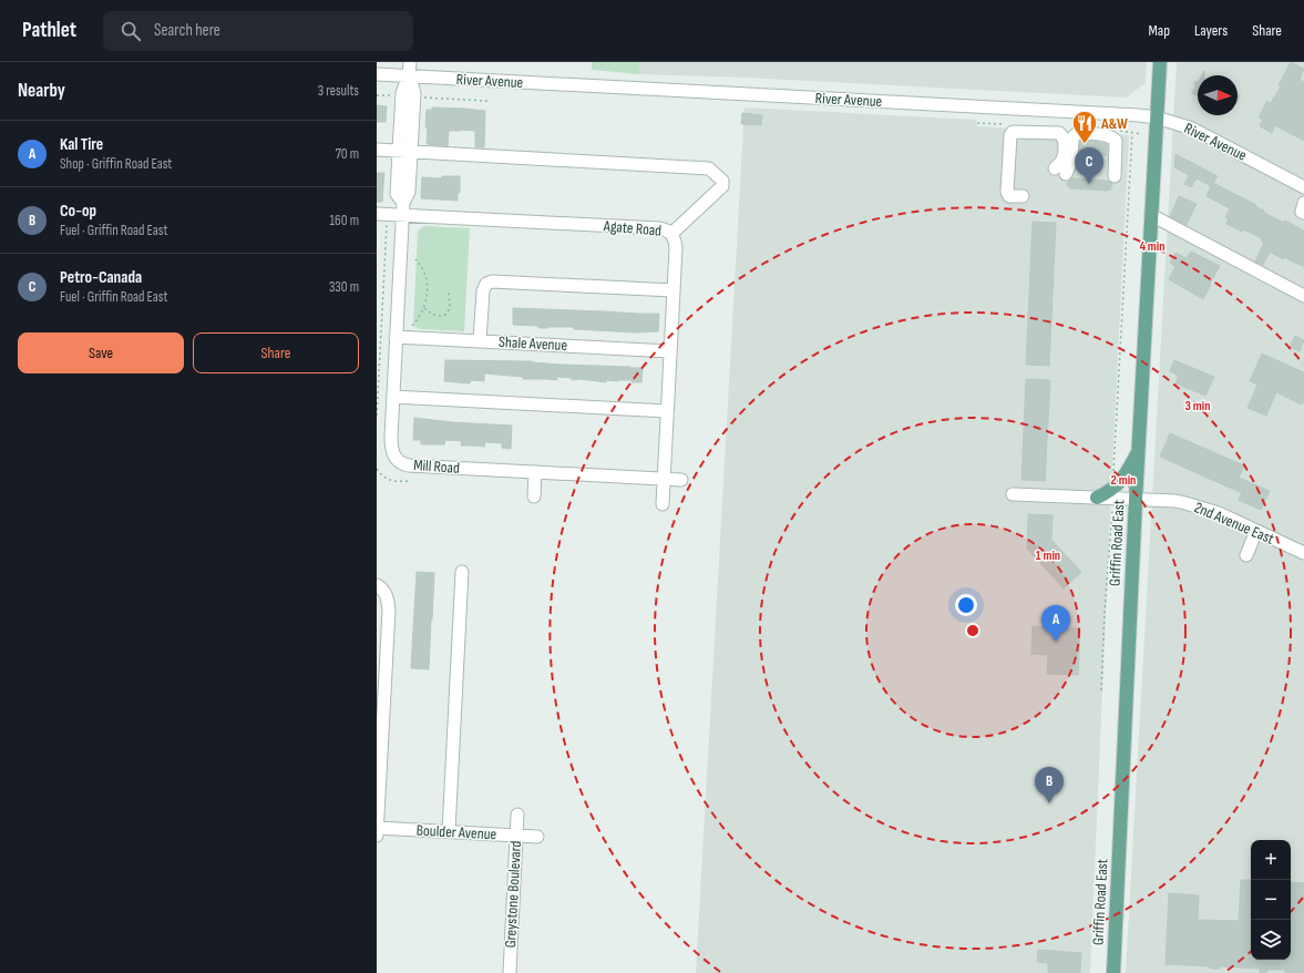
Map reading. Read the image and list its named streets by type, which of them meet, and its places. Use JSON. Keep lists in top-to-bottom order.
{
  "streets": {
    "main road": ["Griffin Road East"],
    "street": [
      "River Avenue",
      "Agate Road",
      "Shale Avenue",
      "Mill Road",
      "2nd Avenue East",
      "Boulder Avenue",
      "Greystone Boulevard"
    ]
  },
  "crossings": [
    ["River Avenue", "Mill Road"],
    ["River Avenue", "Griffin Road East"],
    ["Agate Road", "Shale Avenue"],
    ["Agate Road", "Mill Road"],
    ["Shale Avenue", "Mill Road"],
    ["2nd Avenue East", "Griffin Road East"],
    ["Boulder Avenue", "Greystone Boulevard"]
  ],
  "places": {
    "restaurant": ["A&W"]
  },
  "north": "right",
  "page": {
    "header": "Pathlet",
    "search": "Search here",
    "nav": ["Map", "Layers", "Share"],
    "heading": ["Nearby", "3 results"],
    "list": [
      {
        "mark": "A",
        "name": "Kal Tire",
        "note": "Shop · Griffin Road East",
        "value": "70 m"
      },
      {
        "mark": "B",
        "name": "Co-op",
        "note": "Fuel · Griffin Road East",
        "value": "160 m"
      },
      {
        "mark": "C",
        "name": "Petro-Canada",
        "note": "Fuel · Griffin Road East",
        "value": "330 m"
      }
    ],
    "pins": ["C", "A", "B"],
    "buttons": ["Save", "Share"],
    "map_buttons": ["+", "−"]
  },
  "rings": [
    "4 min",
    "3 min",
    "2 min",
    "1 min"
  ]
}
